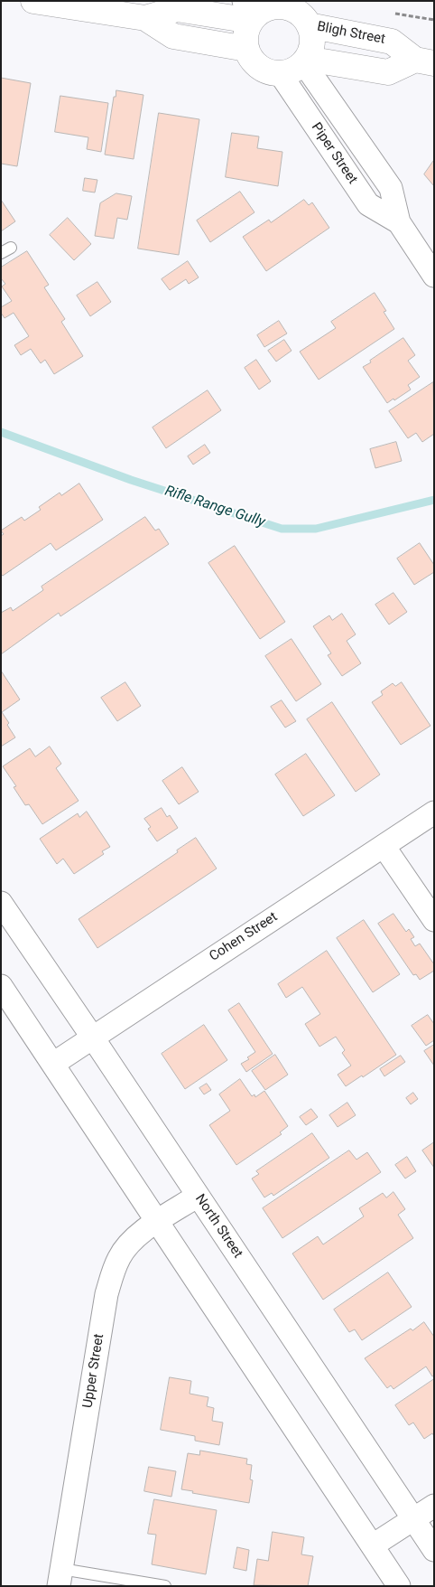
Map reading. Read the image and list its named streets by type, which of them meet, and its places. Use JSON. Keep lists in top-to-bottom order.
{
  "streets": {
    "street": [
      "Bligh Street",
      "Piper Street",
      "Cohen Street",
      "North Street",
      "Upper Street"
    ]
  },
  "crossings": [
    ["Bligh Street", "Piper Street"],
    ["Cohen Street", "North Street"],
    ["North Street", "Upper Street"]
  ],
  "water": ["Rifle Range Gully"]
}
